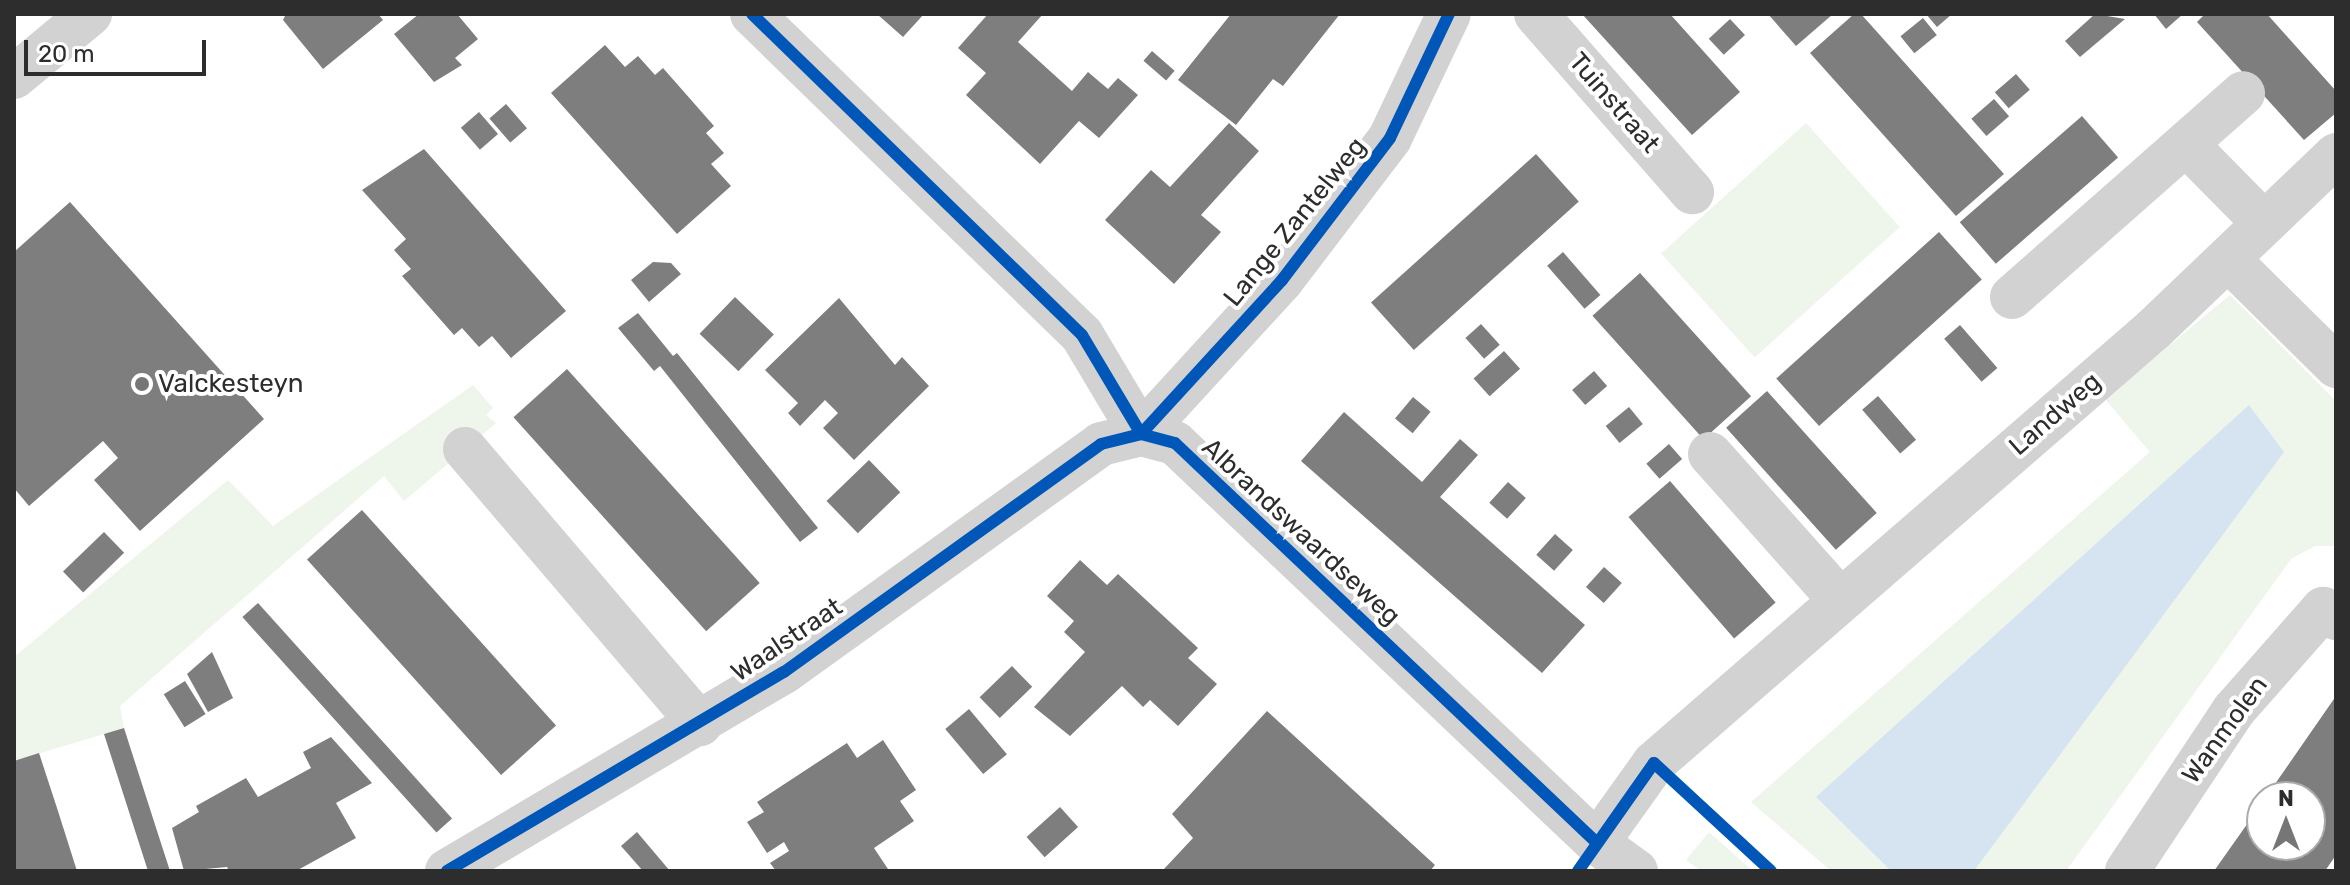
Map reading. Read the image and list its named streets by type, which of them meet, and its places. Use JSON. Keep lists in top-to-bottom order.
{
  "streets": {
    "street": [
      "Tuinstraat",
      "Lange Zantelweg",
      "Landweg",
      "Albrandswaardseweg",
      "Waalstraat",
      "Wanmolen"
    ]
  },
  "crossings": [
    ["Lange Zantelweg", "Albrandswaardseweg"],
    ["Lange Zantelweg", "Waalstraat"],
    ["Landweg", "Albrandswaardseweg"],
    ["Albrandswaardseweg", "Waalstraat"]
  ],
  "places": ["Valckesteyn"],
  "scale_bar": "20 m",
  "north": "top"
}
